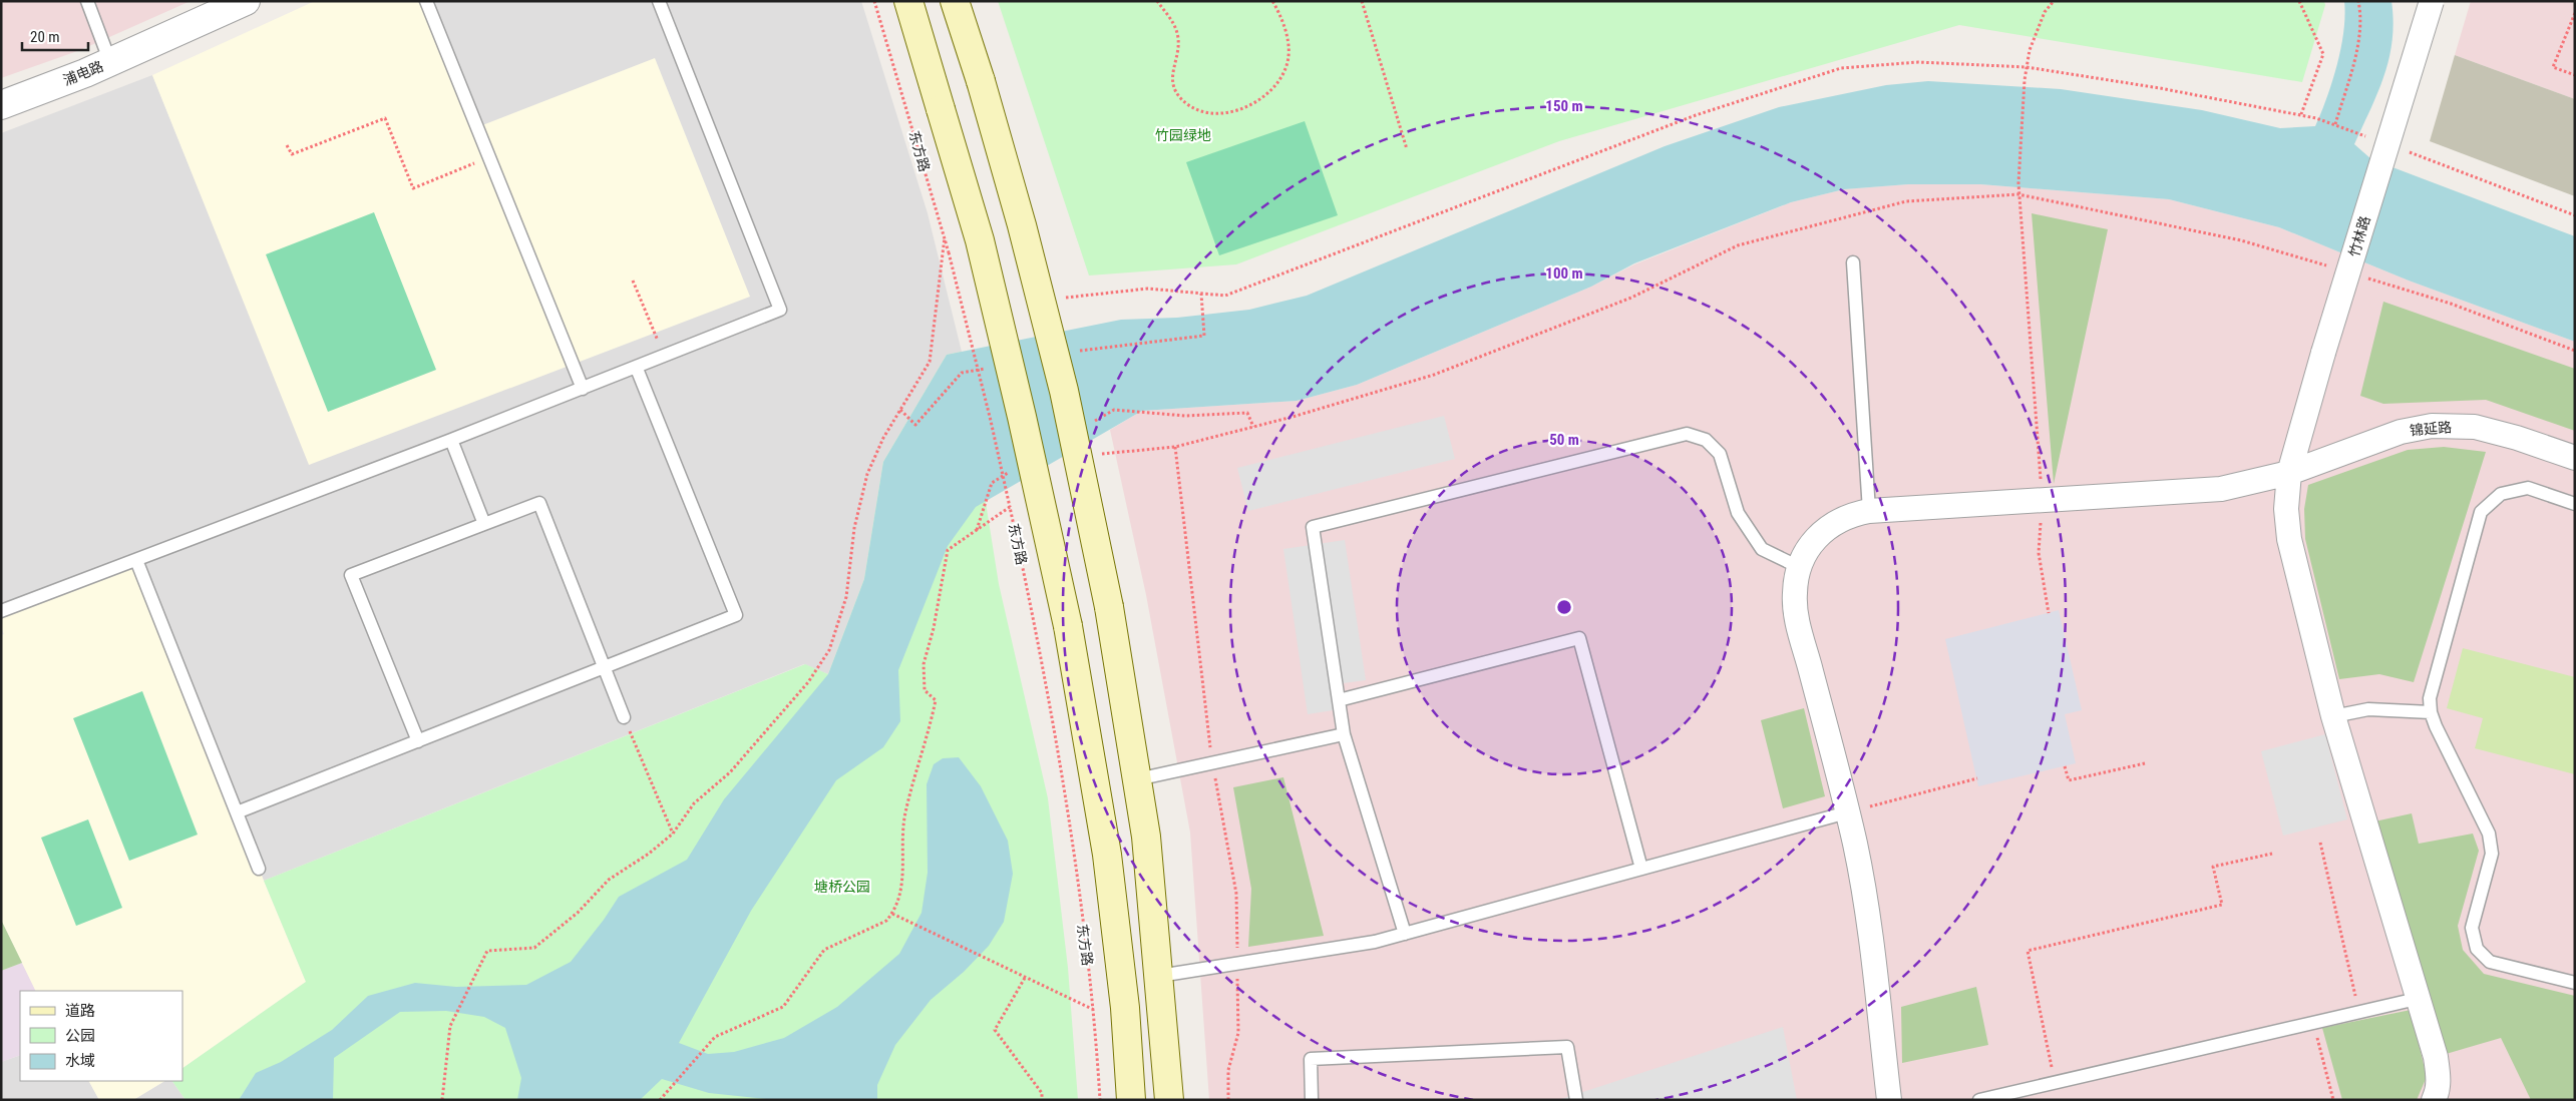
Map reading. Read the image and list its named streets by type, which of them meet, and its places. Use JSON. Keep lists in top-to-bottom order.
{
  "streets": {
    "street": ["浦电路", "竹林路", "锦延路"],
    "path": ["东方路"]
  },
  "crossings": [
    ["竹林路", "锦延路"]
  ],
  "parks": ["竹园绿地", "塘桥公园"],
  "legend": ["道路", "公园", "水域"],
  "scale_bar": "20 m",
  "rings": ["150 m", "100 m", "50 m"]
}
